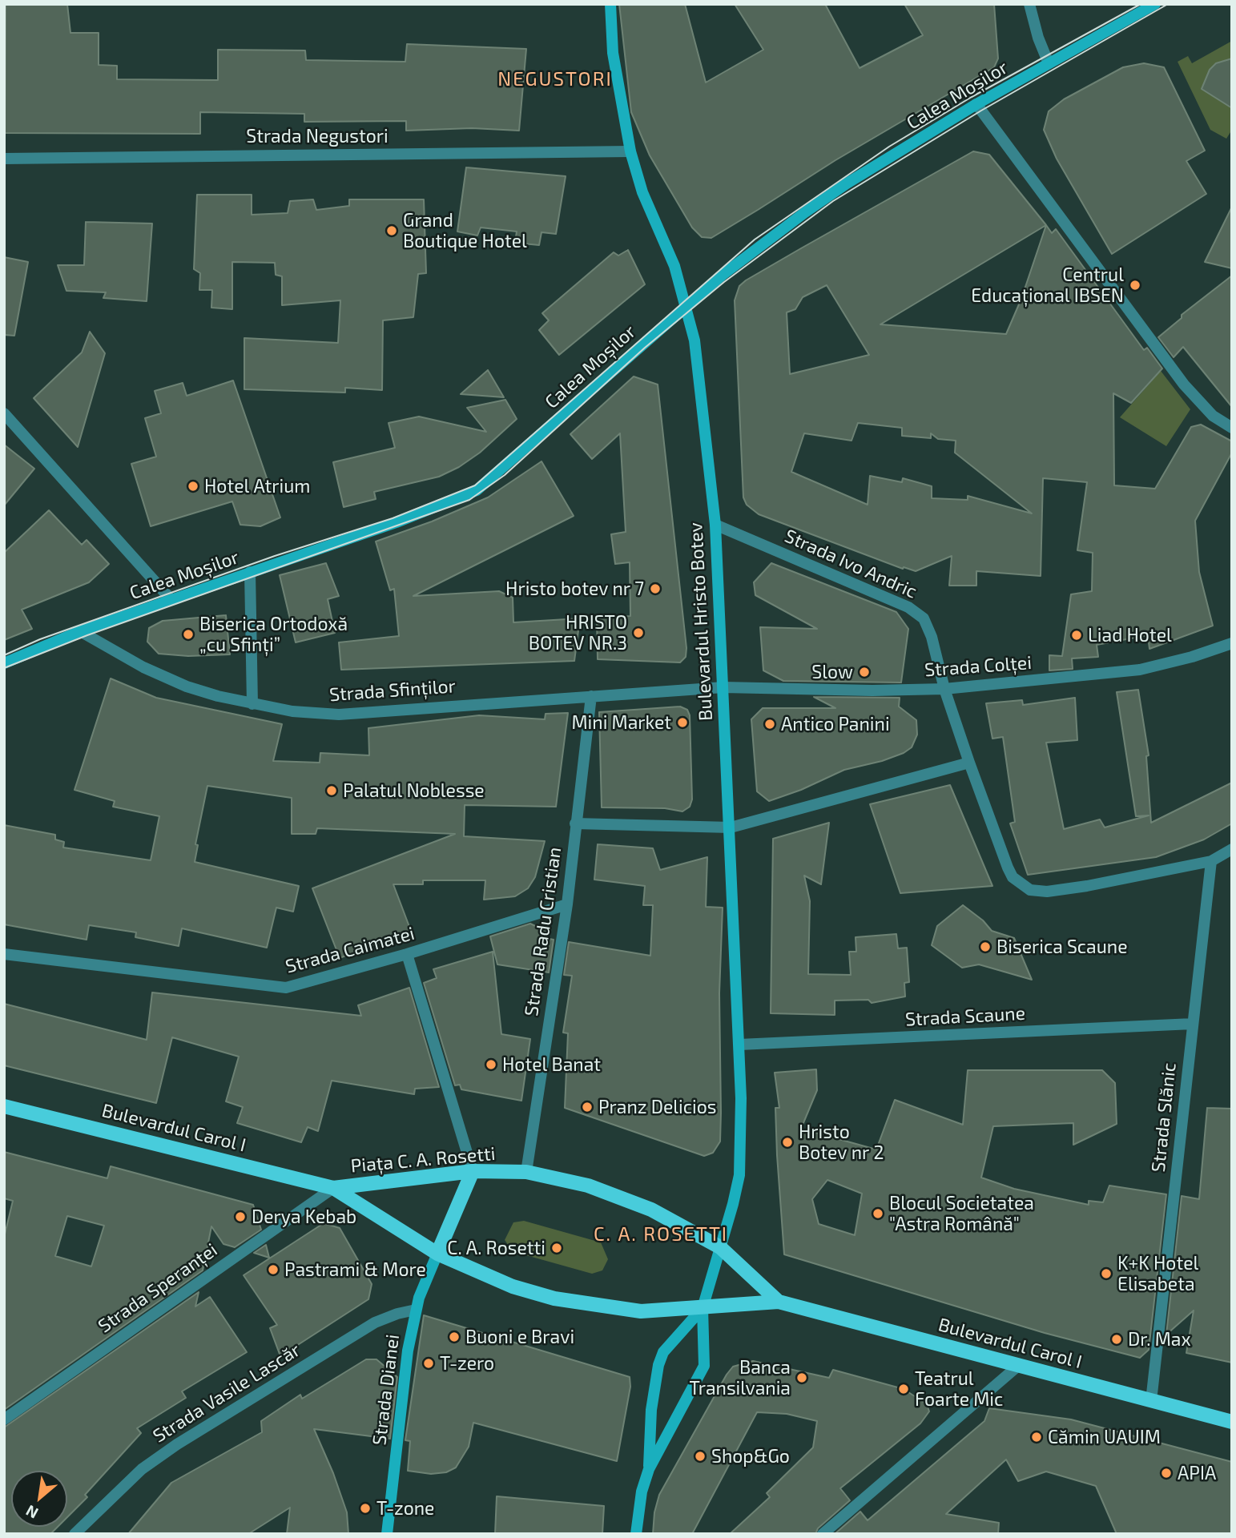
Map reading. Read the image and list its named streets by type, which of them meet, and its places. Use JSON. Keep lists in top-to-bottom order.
{
  "streets": {
    "main road": ["Bulevardul Carol I", "Piața C. A. Rosetti"],
    "street": [
      "Calea Moșilor",
      "Strada Negustori",
      "Strada Ivo Andric",
      "Bulevardul Hristo Botev",
      "Strada Colței",
      "Strada Sfinților",
      "Strada Radu Cristian",
      "Strada Caimatei",
      "Strada Scaune",
      "Strada Slănic",
      "Strada Speranței",
      "Strada Dianei",
      "Strada Vasile Lascăr"
    ]
  },
  "crossings": [
    ["Calea Moșilor", "Bulevardul Hristo Botev"],
    ["Calea Moșilor", "Strada Sfinților"],
    ["Strada Negustori", "Bulevardul Hristo Botev"],
    ["Strada Ivo Andric", "Bulevardul Hristo Botev"],
    ["Strada Ivo Andric", "Strada Colței"],
    ["Strada Ivo Andric", "Strada Slănic"],
    ["Bulevardul Hristo Botev", "Strada Colței"],
    ["Bulevardul Hristo Botev", "Strada Sfinților"],
    ["Bulevardul Hristo Botev", "Strada Scaune"],
    ["Bulevardul Hristo Botev", "Piața C. A. Rosetti"],
    ["Strada Colței", "Strada Sfinților"],
    ["Strada Sfinților", "Strada Radu Cristian"],
    ["Strada Radu Cristian", "Strada Caimatei"],
    ["Strada Radu Cristian", "Piața C. A. Rosetti"],
    ["Strada Scaune", "Strada Slănic"],
    ["Strada Slănic", "Bulevardul Carol I"],
    ["Bulevardul Carol I", "Piața C. A. Rosetti"],
    ["Bulevardul Carol I", "Strada Speranței"],
    ["Piața C. A. Rosetti", "Strada Speranței"],
    ["Piața C. A. Rosetti", "Strada Dianei"],
    ["Strada Dianei", "Strada Vasile Lascăr"]
  ],
  "districts": ["NEGUSTORI", "C. A. ROSETTI"],
  "places": [
    "Grand Boutique Hotel",
    "Centrul Educațional IBSEN",
    "Hotel Atrium",
    "Hristo botev nr 7",
    "HRISTO BOTEV NR.3",
    "Biserica Ortodoxă „cu Sfinți”",
    "Liad Hotel",
    "Slow",
    "Mini Market",
    "Antico Panini",
    "Palatul Noblesse",
    "Biserica Scaune",
    "Hotel Banat",
    "Pranz Delicios",
    "Hristo Botev nr 2",
    "Blocul Societatea \"Astra Română\"",
    "Derya Kebab",
    "C. A. Rosetti",
    "Pastrami & More",
    "K+K Hotel Elisabeta",
    "Buoni e Bravi",
    "Dr. Max",
    "T-zero",
    "Banca Transilvania",
    "Teatrul Foarte Mic",
    "Cămin UAUIM",
    "Shop&Go",
    "APIA",
    "T-zone"
  ],
  "north": "bottom left"
}
